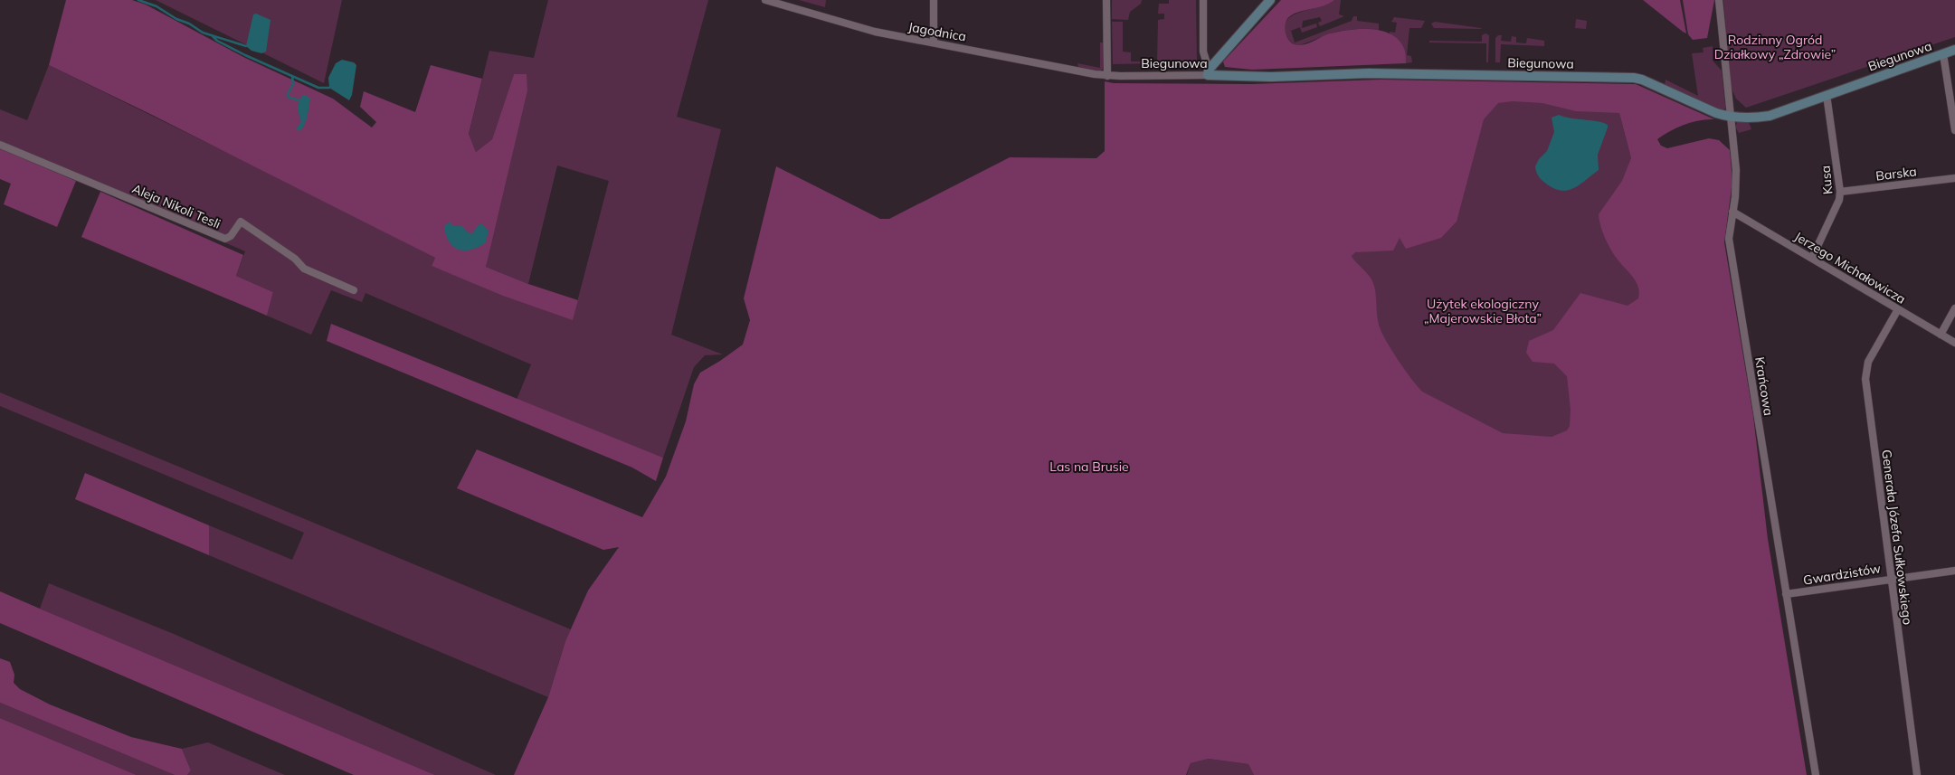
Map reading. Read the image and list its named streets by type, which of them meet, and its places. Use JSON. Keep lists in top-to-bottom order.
{
  "streets": {
    "street": [
      "Jagodnica",
      "Biegunowa",
      "Barska",
      "Kusa",
      "Aleja Nikoli Tesli",
      "Jerzego Michałowicza",
      "Krańcowa",
      "Generała Józefa Sułkowskiego",
      "Gwardzistów"
    ]
  },
  "crossings": [
    ["Jagodnica", "Biegunowa"],
    ["Biegunowa", "Kusa"],
    ["Biegunowa", "Krańcowa"],
    ["Barska", "Kusa"],
    ["Kusa", "Jerzego Michałowicza"],
    ["Jerzego Michałowicza", "Krańcowa"],
    ["Jerzego Michałowicza", "Generała Józefa Sułkowskiego"],
    ["Krańcowa", "Gwardzistów"],
    ["Generała Józefa Sułkowskiego", "Gwardzistów"]
  ],
  "parks": ["Rodzinny Ogród Działkowy „Zdrowie”", "Użytek ekologiczny „Majerowskie Błota”", "Las na Brusie"]
}
